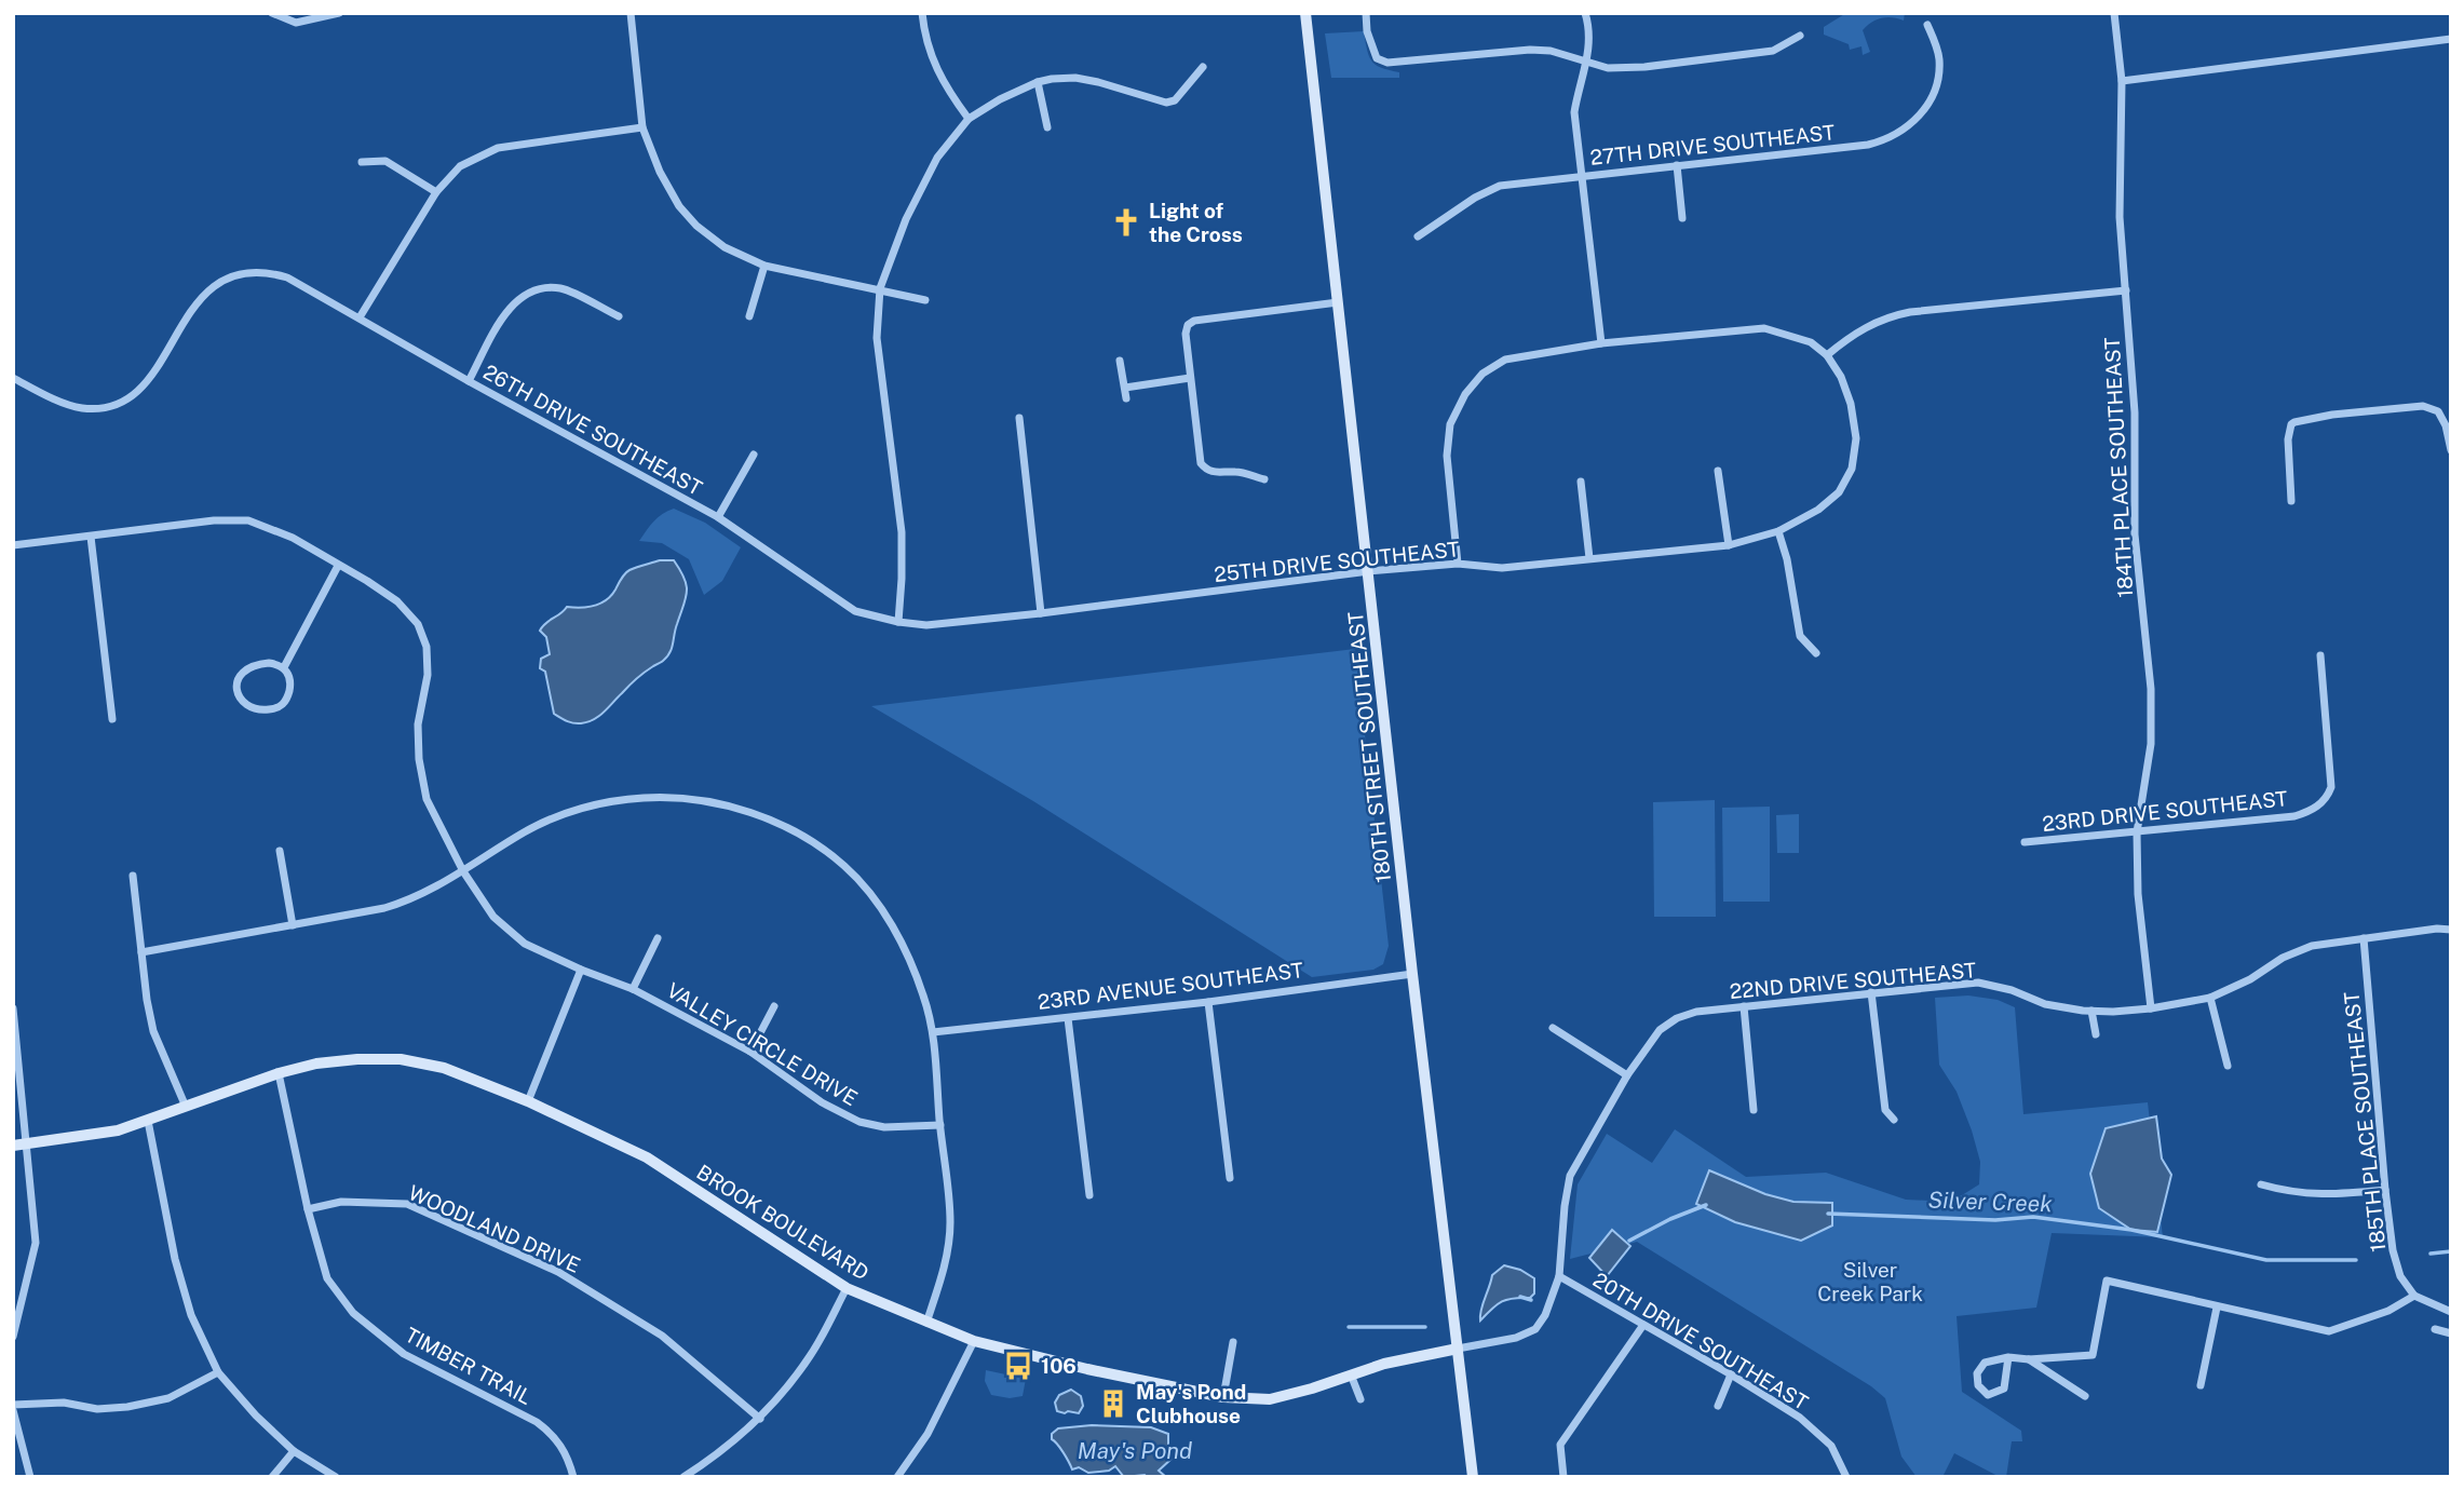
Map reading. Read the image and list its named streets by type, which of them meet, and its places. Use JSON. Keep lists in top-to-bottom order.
{
  "streets": {
    "street": [
      "27TH DRIVE SOUTHEAST",
      "26TH DRIVE SOUTHEAST",
      "184TH PLACE SOUTHEAST",
      "25TH DRIVE SOUTHEAST",
      "180TH STREET SOUTHEAST",
      "23RD DRIVE SOUTHEAST",
      "22ND DRIVE SOUTHEAST",
      "23RD AVENUE SOUTHEAST",
      "VALLEY CIRCLE DRIVE",
      "185TH PLACE SOUTHEAST",
      "BROOK BOULEVARD",
      "WOODLAND DRIVE",
      "20TH DRIVE SOUTHEAST",
      "TIMBER TRAIL"
    ]
  },
  "crossings": [
    ["26TH DRIVE SOUTHEAST", "25TH DRIVE SOUTHEAST"],
    ["184TH PLACE SOUTHEAST", "23RD DRIVE SOUTHEAST"],
    ["184TH PLACE SOUTHEAST", "22ND DRIVE SOUTHEAST"],
    ["25TH DRIVE SOUTHEAST", "180TH STREET SOUTHEAST"],
    ["180TH STREET SOUTHEAST", "22ND DRIVE SOUTHEAST"],
    ["180TH STREET SOUTHEAST", "23RD AVENUE SOUTHEAST"],
    ["180TH STREET SOUTHEAST", "BROOK BOULEVARD"],
    ["22ND DRIVE SOUTHEAST", "185TH PLACE SOUTHEAST"],
    ["22ND DRIVE SOUTHEAST", "BROOK BOULEVARD"],
    ["22ND DRIVE SOUTHEAST", "20TH DRIVE SOUTHEAST"],
    ["BROOK BOULEVARD", "TIMBER TRAIL"],
    ["WOODLAND DRIVE", "TIMBER TRAIL"]
  ],
  "water": ["Silver Creek", "May's Pond"],
  "parks": ["Silver Creek Park"],
  "places": {
    "church": ["Light of the Cross"],
    "bus stop": ["106"],
    "building": ["May's Pond Clubhouse"]
  }
}
